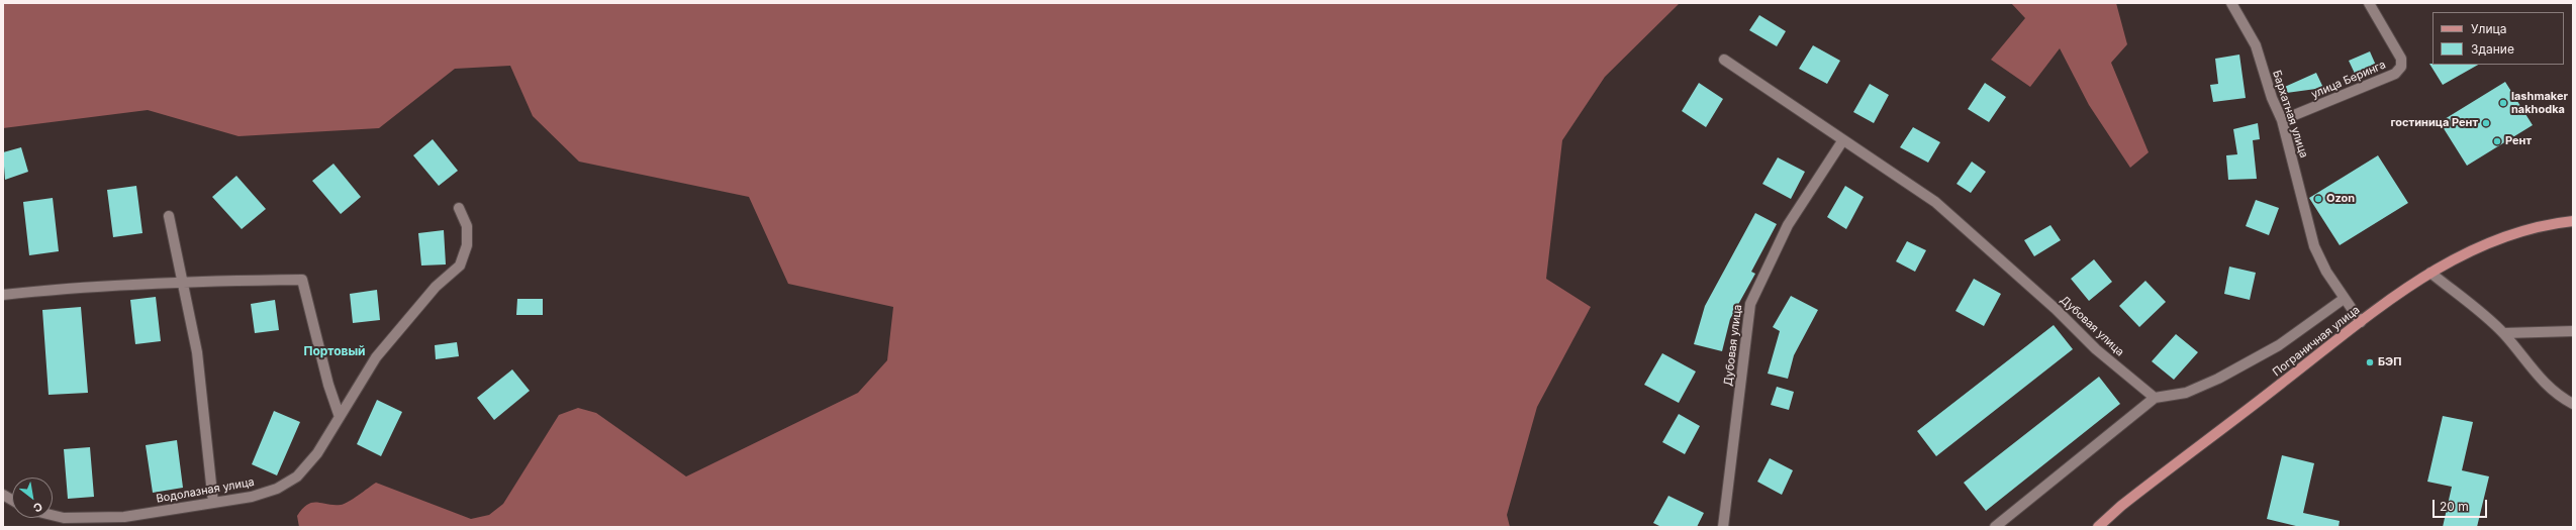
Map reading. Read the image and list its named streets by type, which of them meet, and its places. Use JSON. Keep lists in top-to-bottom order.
{
  "streets": {
    "main road": ["Пограничная улица"],
    "street": [
      "улица Беринга",
      "Бархатная улица",
      "Дубовая улица",
      "Водолазная улица"
    ]
  },
  "crossings": [
    ["улица Беринга", "Бархатная улица"],
    ["Бархатная улица", "Пограничная улица"]
  ],
  "districts": ["Портовый"],
  "places": [
    "lashmaker nakhodka",
    "гостиница Рент",
    "Рент",
    "Ozon",
    "БЭП"
  ],
  "legend": ["Улица", "Здание"],
  "scale_bar": "20 m",
  "north": "bottom right"
}
